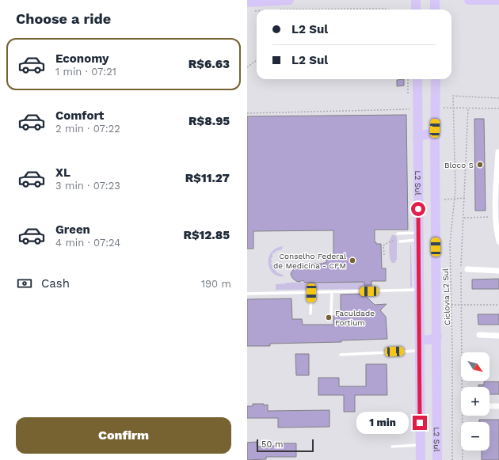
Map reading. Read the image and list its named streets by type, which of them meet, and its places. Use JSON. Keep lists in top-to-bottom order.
{
  "streets": {
    "main road": ["L2 Sul"],
    "path": ["Ciclovia L2 Sul"]
  },
  "places": ["Bloco S", "Conselho Federal de Medicina - CFM", "Faculdade Fortium"],
  "scale_bar": "50 m",
  "north": "bottom right",
  "page": {
    "heading": "Choose a ride",
    "banner": ["L2 Sul", "L2 Sul"],
    "list": [
      {
        "name": "Economy",
        "note": "1 min · 07:21",
        "value": "R$6.63"
      },
      {
        "name": "Comfort",
        "note": "2 min · 07:22",
        "value": "R$8.95"
      },
      {
        "name": "XL",
        "note": "3 min · 07:23",
        "value": "R$11.27"
      },
      {
        "name": "Green",
        "note": "4 min · 07:24",
        "value": "R$12.85"
      }
    ],
    "pay": ["Cash", "190 m"],
    "map_buttons": ["+", "−"],
    "buttons": "Confirm",
    "bubble": "1 min",
    "scale": "50 m"
  }
}
